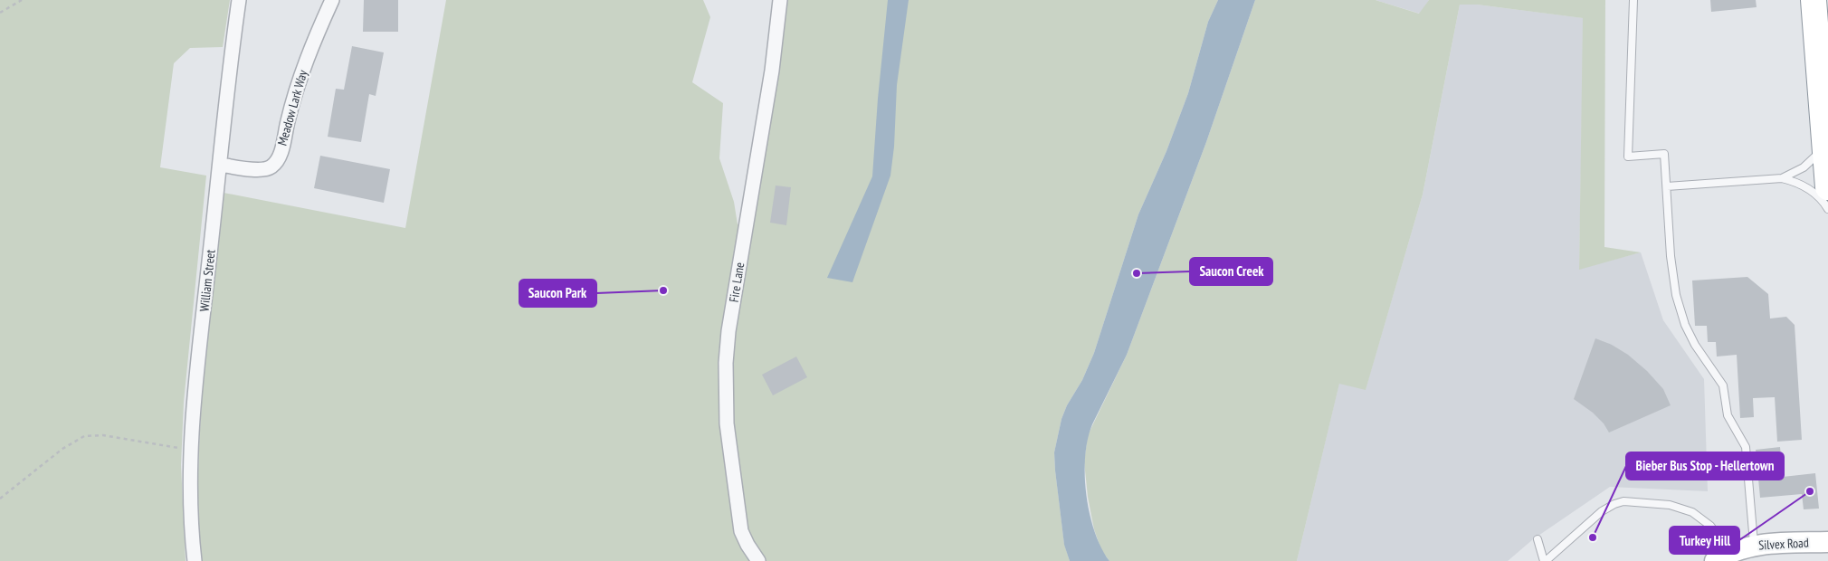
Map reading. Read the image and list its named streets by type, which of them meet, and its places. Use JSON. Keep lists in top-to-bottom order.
{
  "streets": {
    "street": [
      "Meadow Lark Way",
      "William Street",
      "Fire Lane",
      "Silvex Road"
    ]
  },
  "crossings": [
    ["Meadow Lark Way", "William Street"]
  ],
  "places": [
    "Saucon Creek",
    "Saucon Park",
    "Turkey Hill",
    "Bieber Bus Stop - Hellertown"
  ]
}
